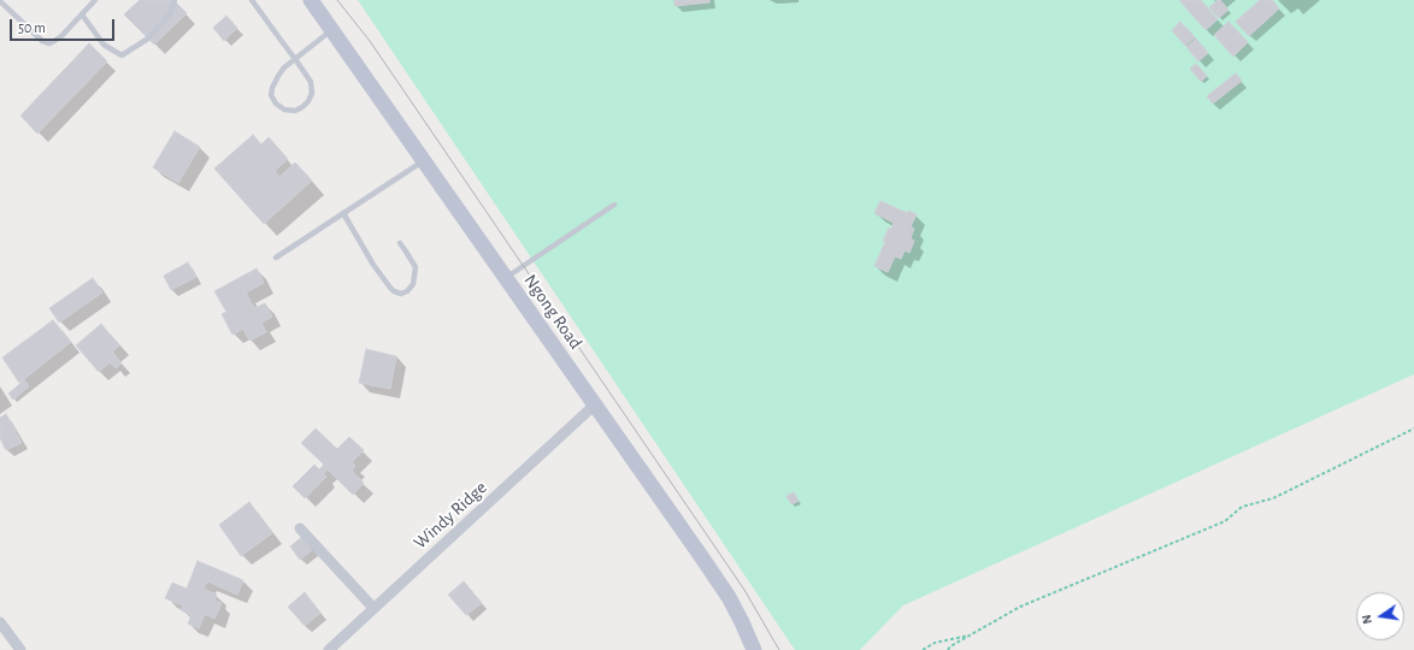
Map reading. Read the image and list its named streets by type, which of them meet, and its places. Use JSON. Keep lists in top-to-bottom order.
{
  "streets": {
    "main road": ["Ngong Road"],
    "street": ["Windy Ridge"]
  },
  "crossings": [
    ["Ngong Road", "Windy Ridge"]
  ],
  "scale_bar": "50 m",
  "north": "left"
}
